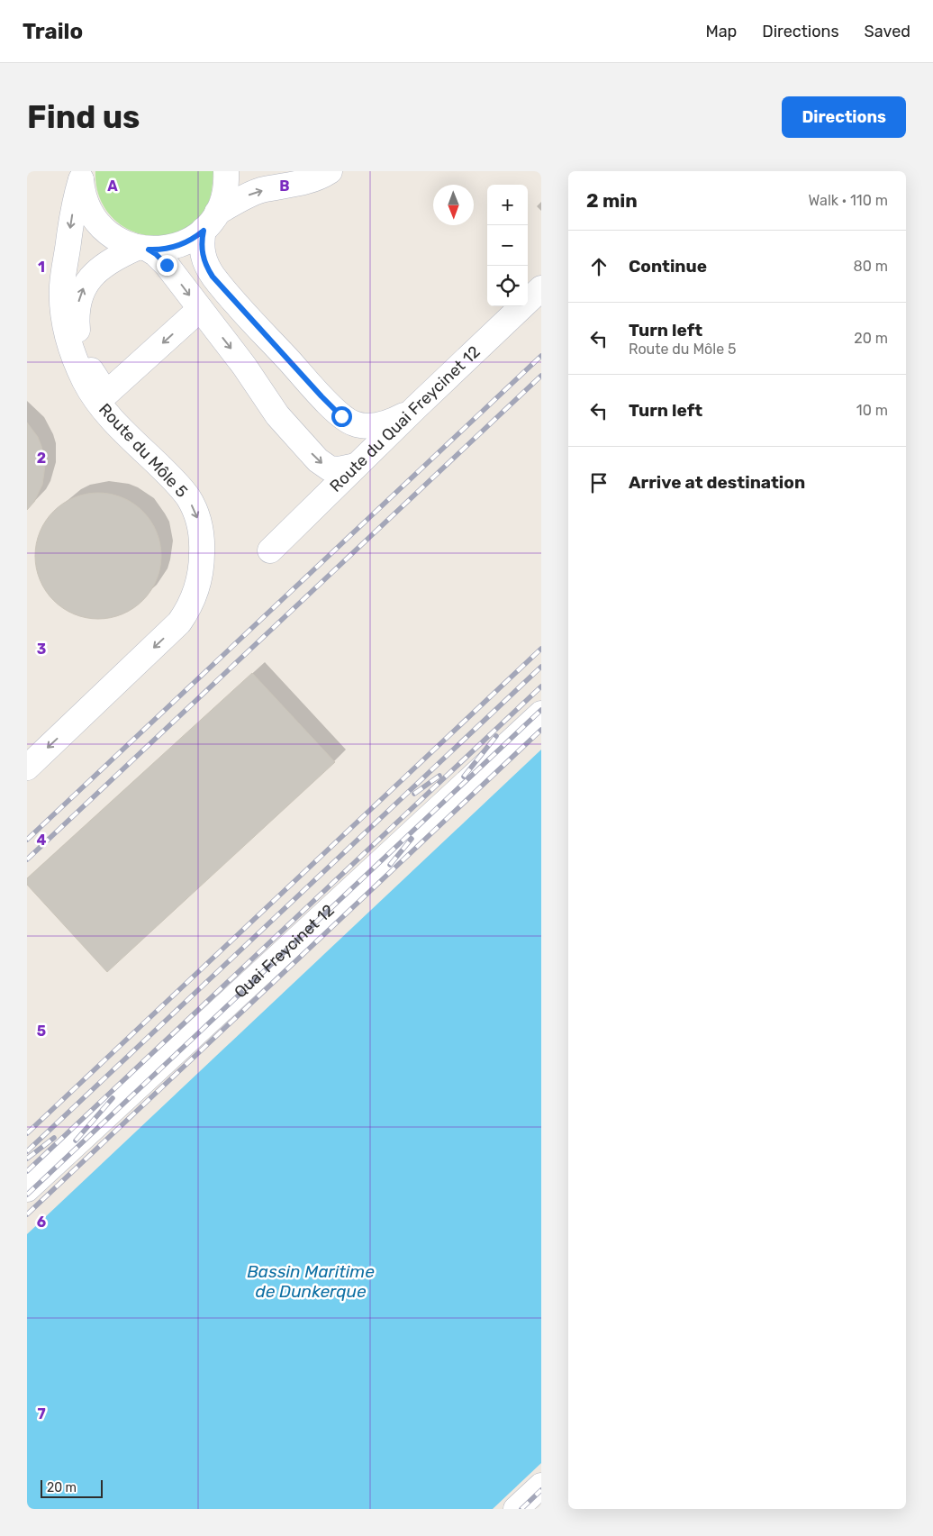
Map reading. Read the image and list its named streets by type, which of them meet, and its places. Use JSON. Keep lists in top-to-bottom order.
{
  "streets": {
    "street": ["Route du Quai Freycinet 12", "Route du Môle 5", "Quai Freycinet 12"]
  },
  "water": ["Bassin Maritime de Dunkerque"],
  "scale_bar": "20 m",
  "north": "bottom",
  "page": {
    "header": "Trailo",
    "nav": ["Map", "Directions", "Saved"],
    "buttons": "Directions",
    "title": "Find us",
    "heading": ["2 min", "Walk · 110 m"],
    "map_buttons": ["+", "−"],
    "list": [
      ["Continue", "80 m"],
      ["Turn left", "Route du Môle 5", "20 m"],
      ["Turn left", "10 m"],
      "Arrive at destination"
    ],
    "scale": "20 m"
  },
  "grid": {
    "columns": ["A", "B"],
    "rows": [
      "1",
      "2",
      "3",
      "4",
      "5",
      "6",
      "7"
    ]
  }
}
